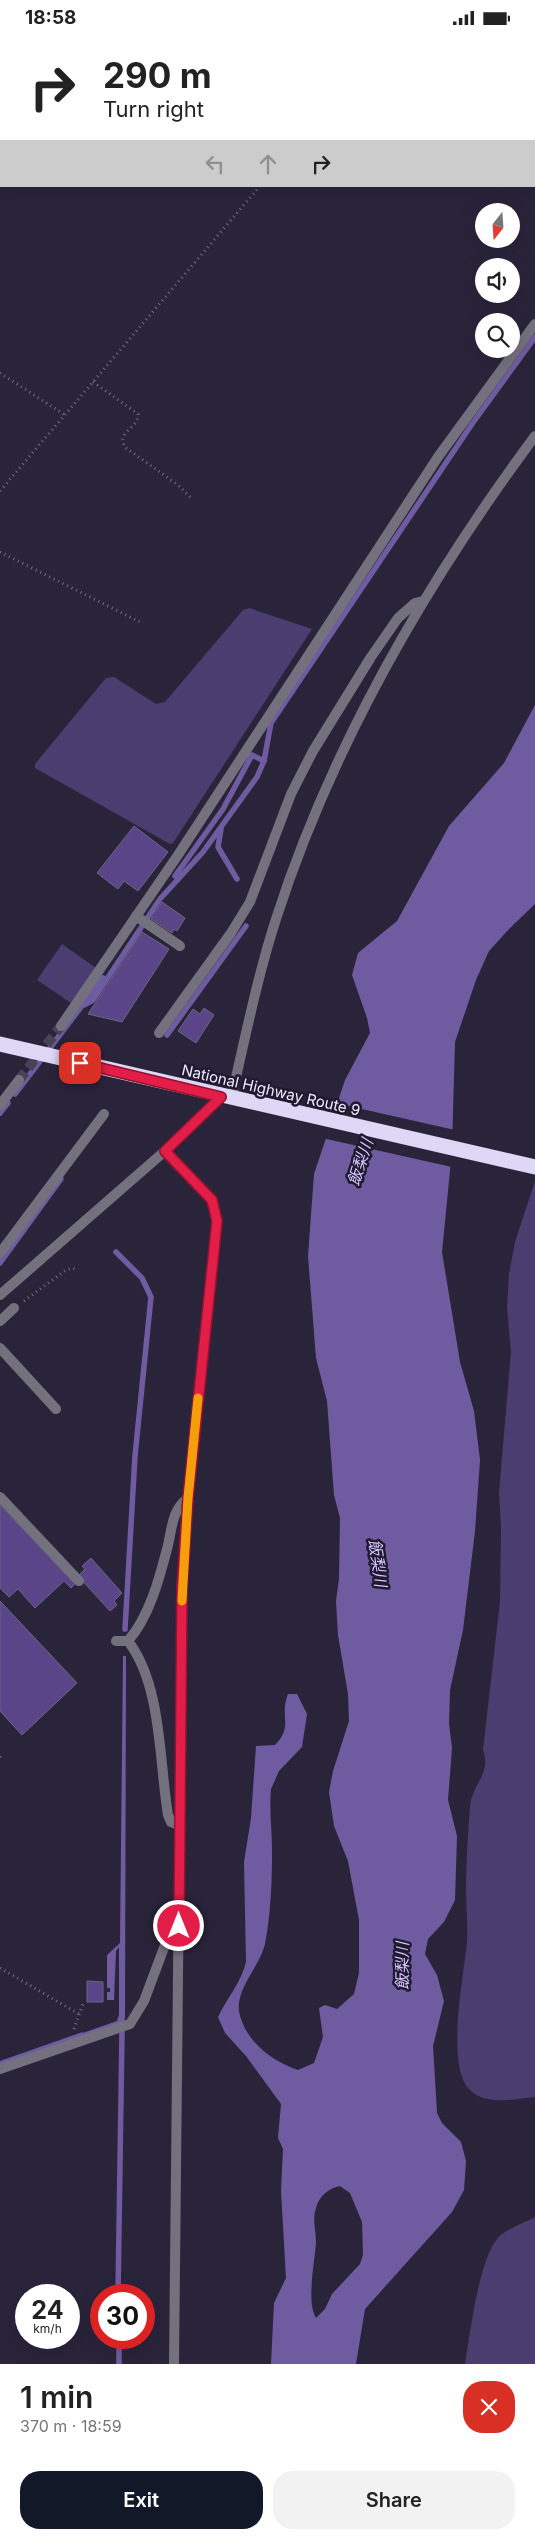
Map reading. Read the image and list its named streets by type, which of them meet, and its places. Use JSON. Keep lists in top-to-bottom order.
{
  "streets": {
    "highway": ["National Highway Route 9"]
  },
  "water": ["飯梨川"],
  "north": "bottom",
  "page": {
    "status": "18:58",
    "turn": ["290 m", "Turn right"],
    "speed": "24 km/h",
    "limit": "30",
    "heading": ["1 min", "370 m · 18:59"],
    "buttons": ["Exit", "Share"]
  }
}
